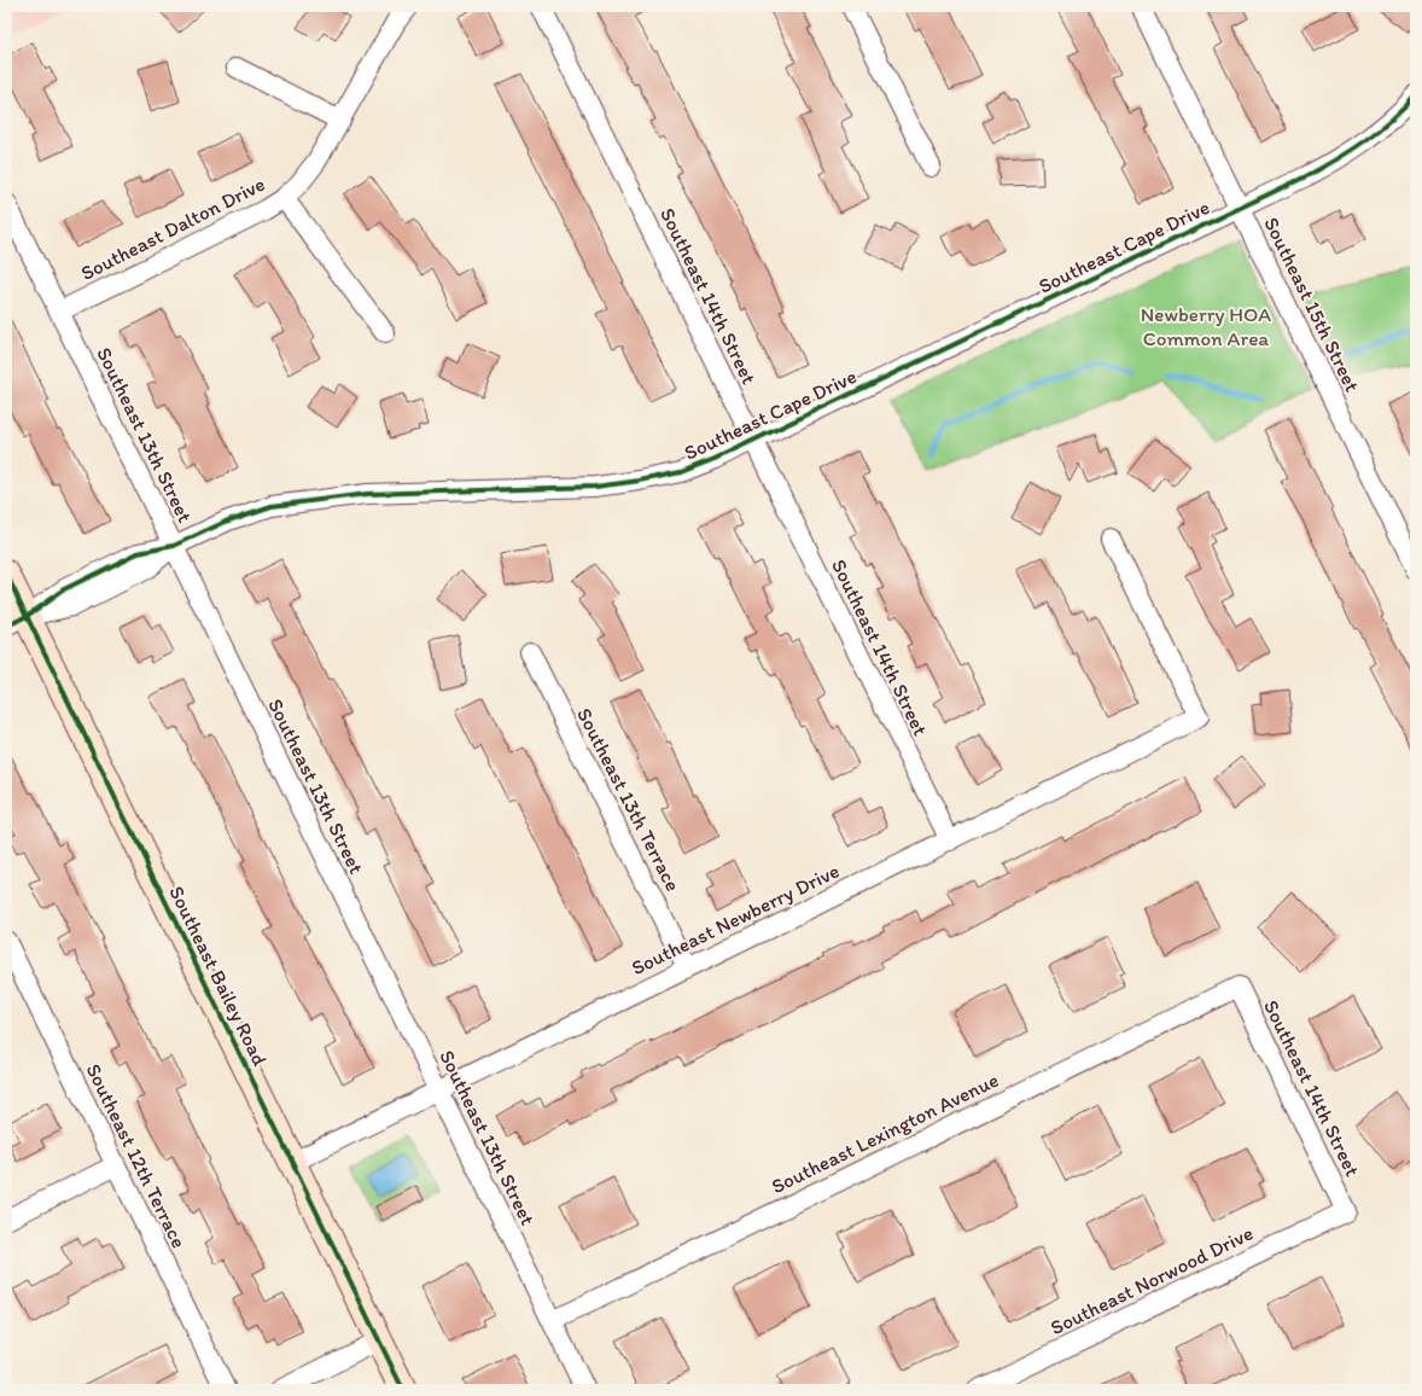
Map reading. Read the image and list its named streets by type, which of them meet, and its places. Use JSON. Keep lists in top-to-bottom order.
{
  "streets": {
    "main road": ["Southeast Bailey Road"],
    "street": [
      "Southeast Dalton Drive",
      "Southeast Cape Drive",
      "Southeast 14th Street",
      "Southeast 15th Street",
      "Southeast 13th Street",
      "Southeast 13th Terrace",
      "Southeast Newberry Drive",
      "Southeast Lexington Avenue",
      "Southeast 12th Terrace",
      "Southeast Norwood Drive"
    ]
  },
  "crossings": [
    ["Southeast Dalton Drive", "Southeast 13th Street"],
    ["Southeast Cape Drive", "Southeast 14th Street"],
    ["Southeast Cape Drive", "Southeast 15th Street"],
    ["Southeast Cape Drive", "Southeast 13th Street"],
    ["Southeast Cape Drive", "Southeast Bailey Road"],
    ["Southeast 14th Street", "Southeast Newberry Drive"],
    ["Southeast 14th Street", "Southeast Lexington Avenue"],
    ["Southeast 14th Street", "Southeast Norwood Drive"],
    ["Southeast 13th Street", "Southeast Newberry Drive"],
    ["Southeast 13th Street", "Southeast Lexington Avenue"],
    ["Southeast 13th Terrace", "Southeast Newberry Drive"],
    ["Southeast Newberry Drive", "Southeast Bailey Road"]
  ],
  "parks": ["Newberry HOA Common Area"]
}
